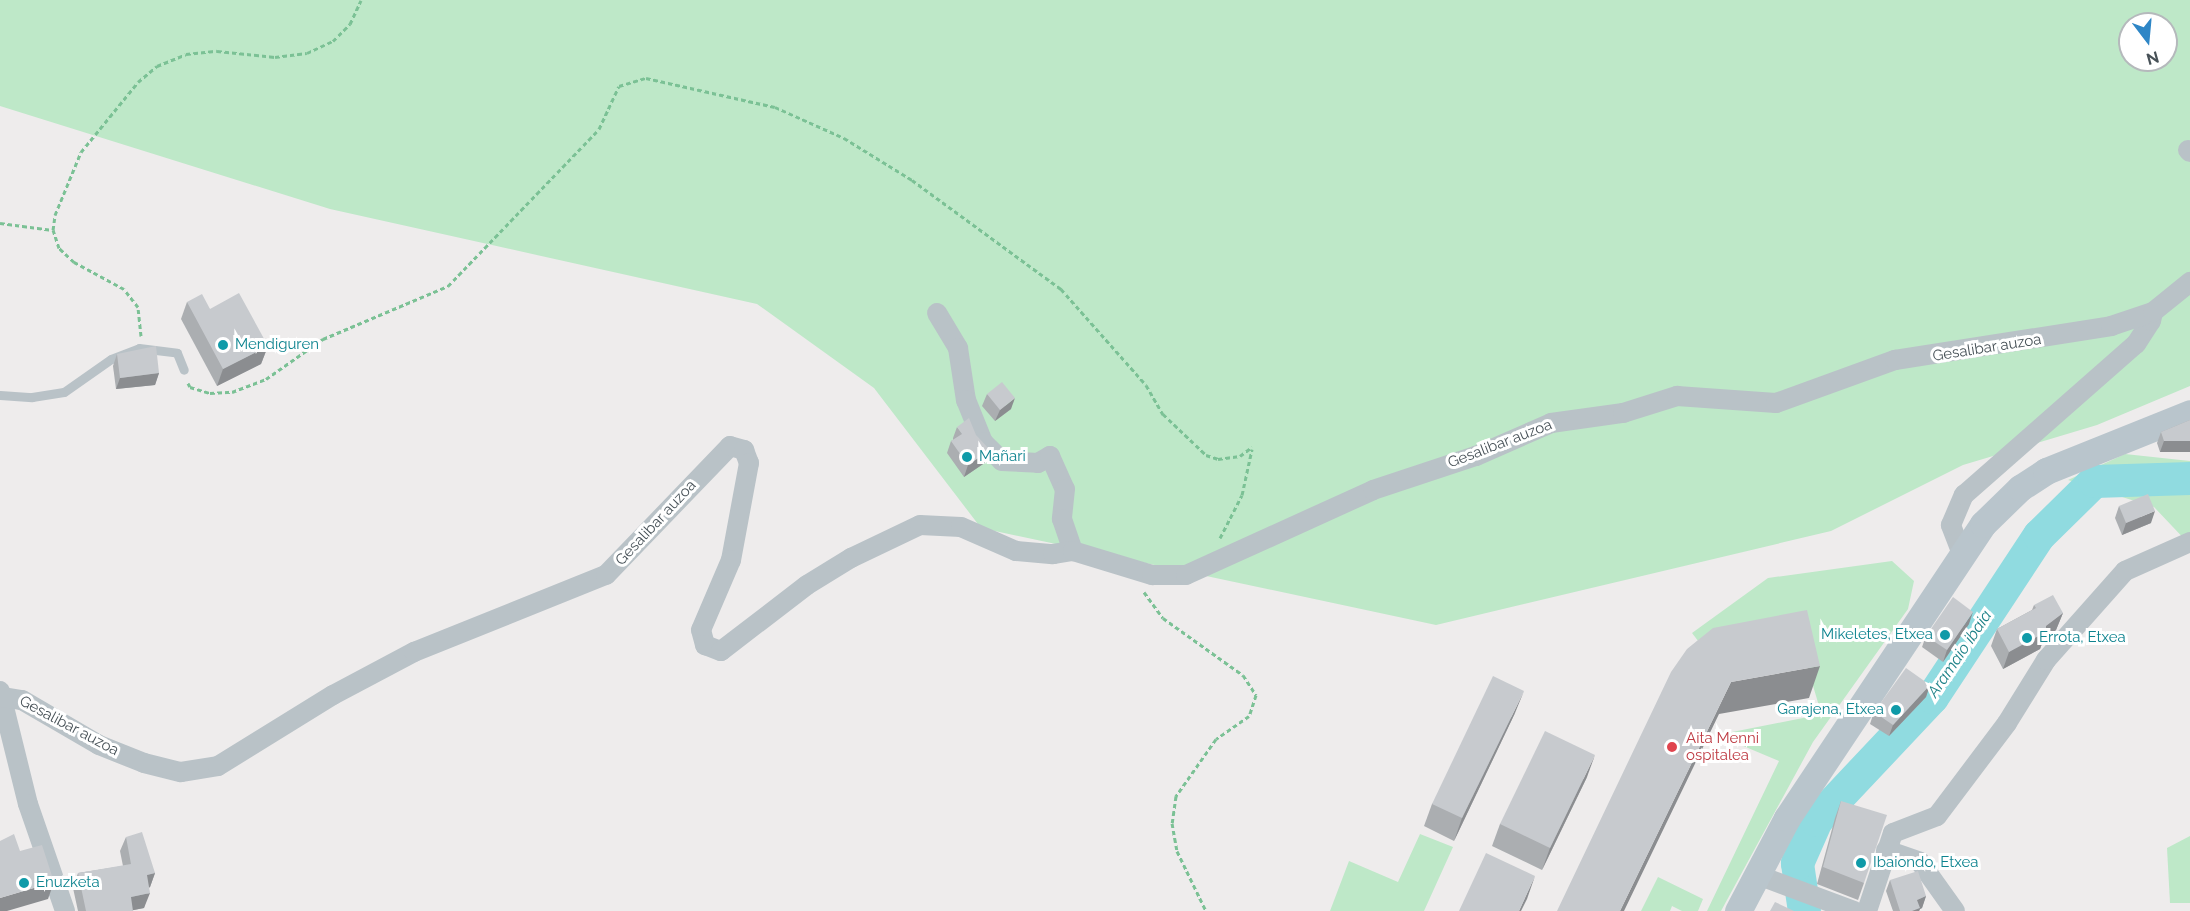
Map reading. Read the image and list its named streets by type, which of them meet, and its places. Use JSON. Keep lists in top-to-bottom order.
{
  "streets": {
    "street": ["Gesalibar auzoa"]
  },
  "water": ["Aramaio ibaia"],
  "places": [
    "Mendiguren",
    "Mañari",
    "Mikeletes, Etxea",
    "Errota, Etxea",
    "Garajena, Etxea",
    "Aita Menni ospitalea",
    "Ibaiondo, Etxea",
    "Enuzketa"
  ],
  "north": "bottom"
}
